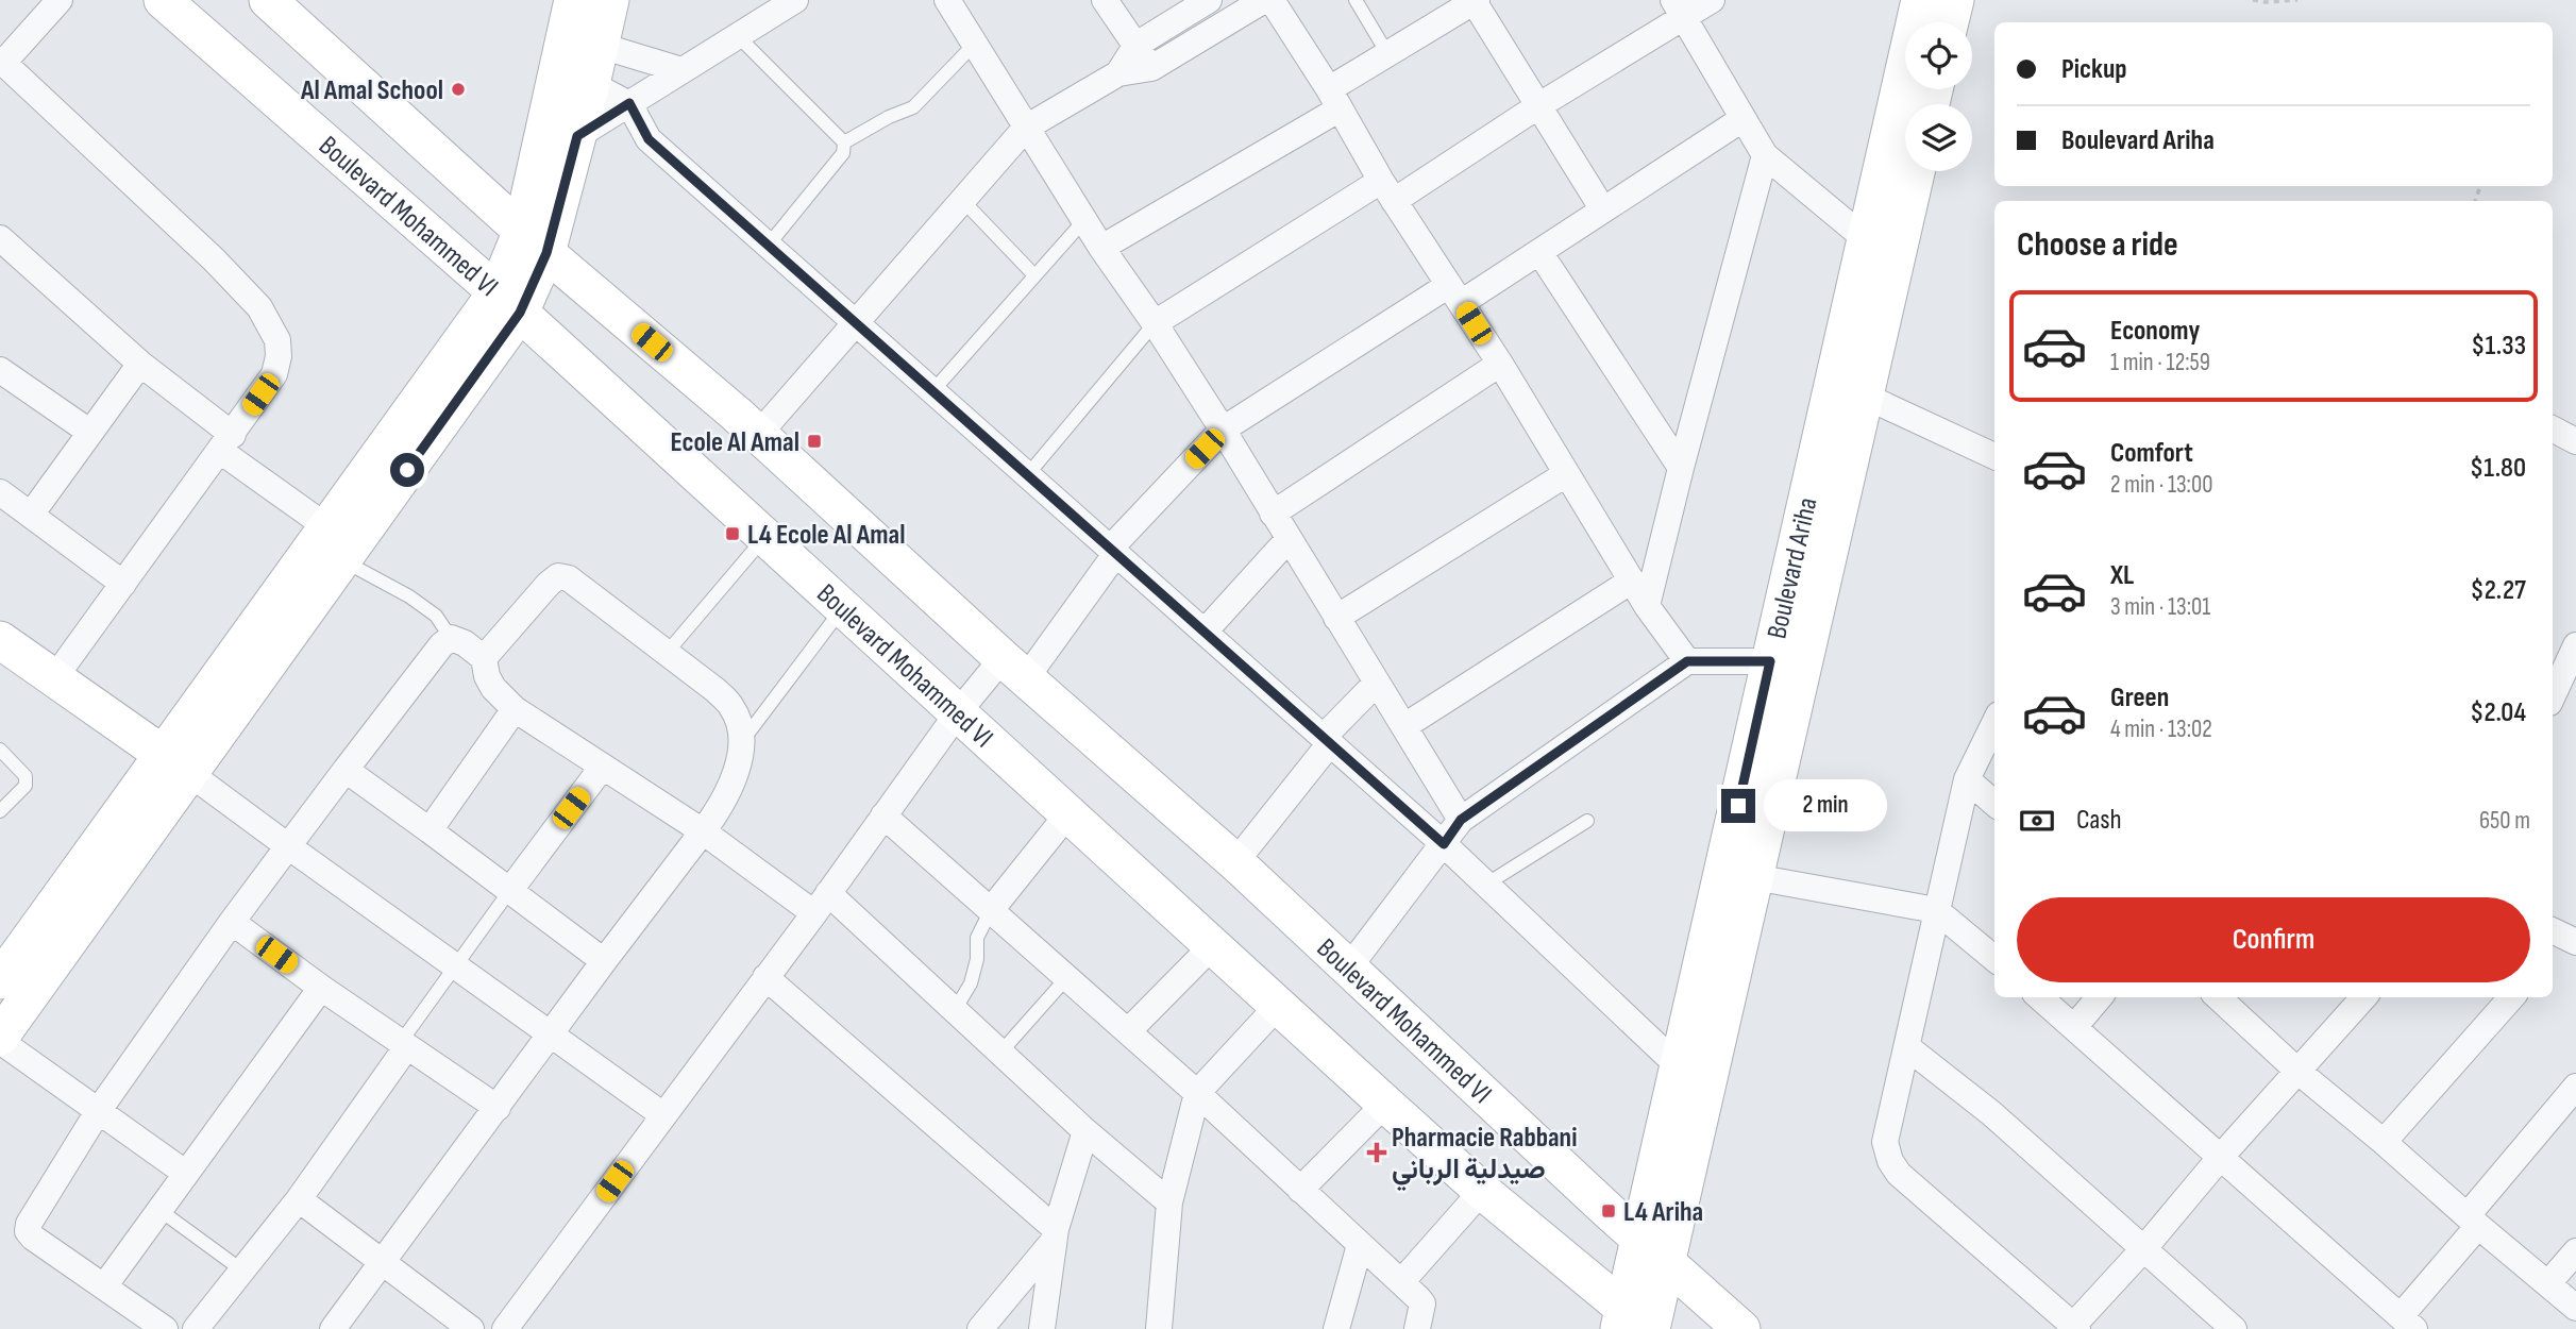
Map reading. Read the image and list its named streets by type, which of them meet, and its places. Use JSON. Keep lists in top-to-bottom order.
{
  "streets": {
    "main road": ["Boulevard Mohammed VI", "Boulevard Ariha"]
  },
  "crossings": [
    ["Boulevard Mohammed VI", "Boulevard Ariha"]
  ],
  "places": {
    "other": ["Al Amal School"],
    "transit": ["Ecole Al Amal", "L4 Ecole Al Amal", "L4 Ariha"],
    "health": ["Pharmacie Rabbani صيدلية الرباني"]
  },
  "page": {
    "banner": ["Pickup", "Boulevard Ariha"],
    "heading": "Choose a ride",
    "list": [
      {
        "name": "Economy",
        "note": "1 min · 12:59",
        "value": "$1.33"
      },
      {
        "name": "Comfort",
        "note": "2 min · 13:00",
        "value": "$1.80"
      },
      {
        "name": "XL",
        "note": "3 min · 13:01",
        "value": "$2.27"
      },
      {
        "name": "Green",
        "note": "4 min · 13:02",
        "value": "$2.04"
      }
    ],
    "bubble": "2 min",
    "pay": ["Cash", "650 m"],
    "buttons": "Confirm"
  }
}
